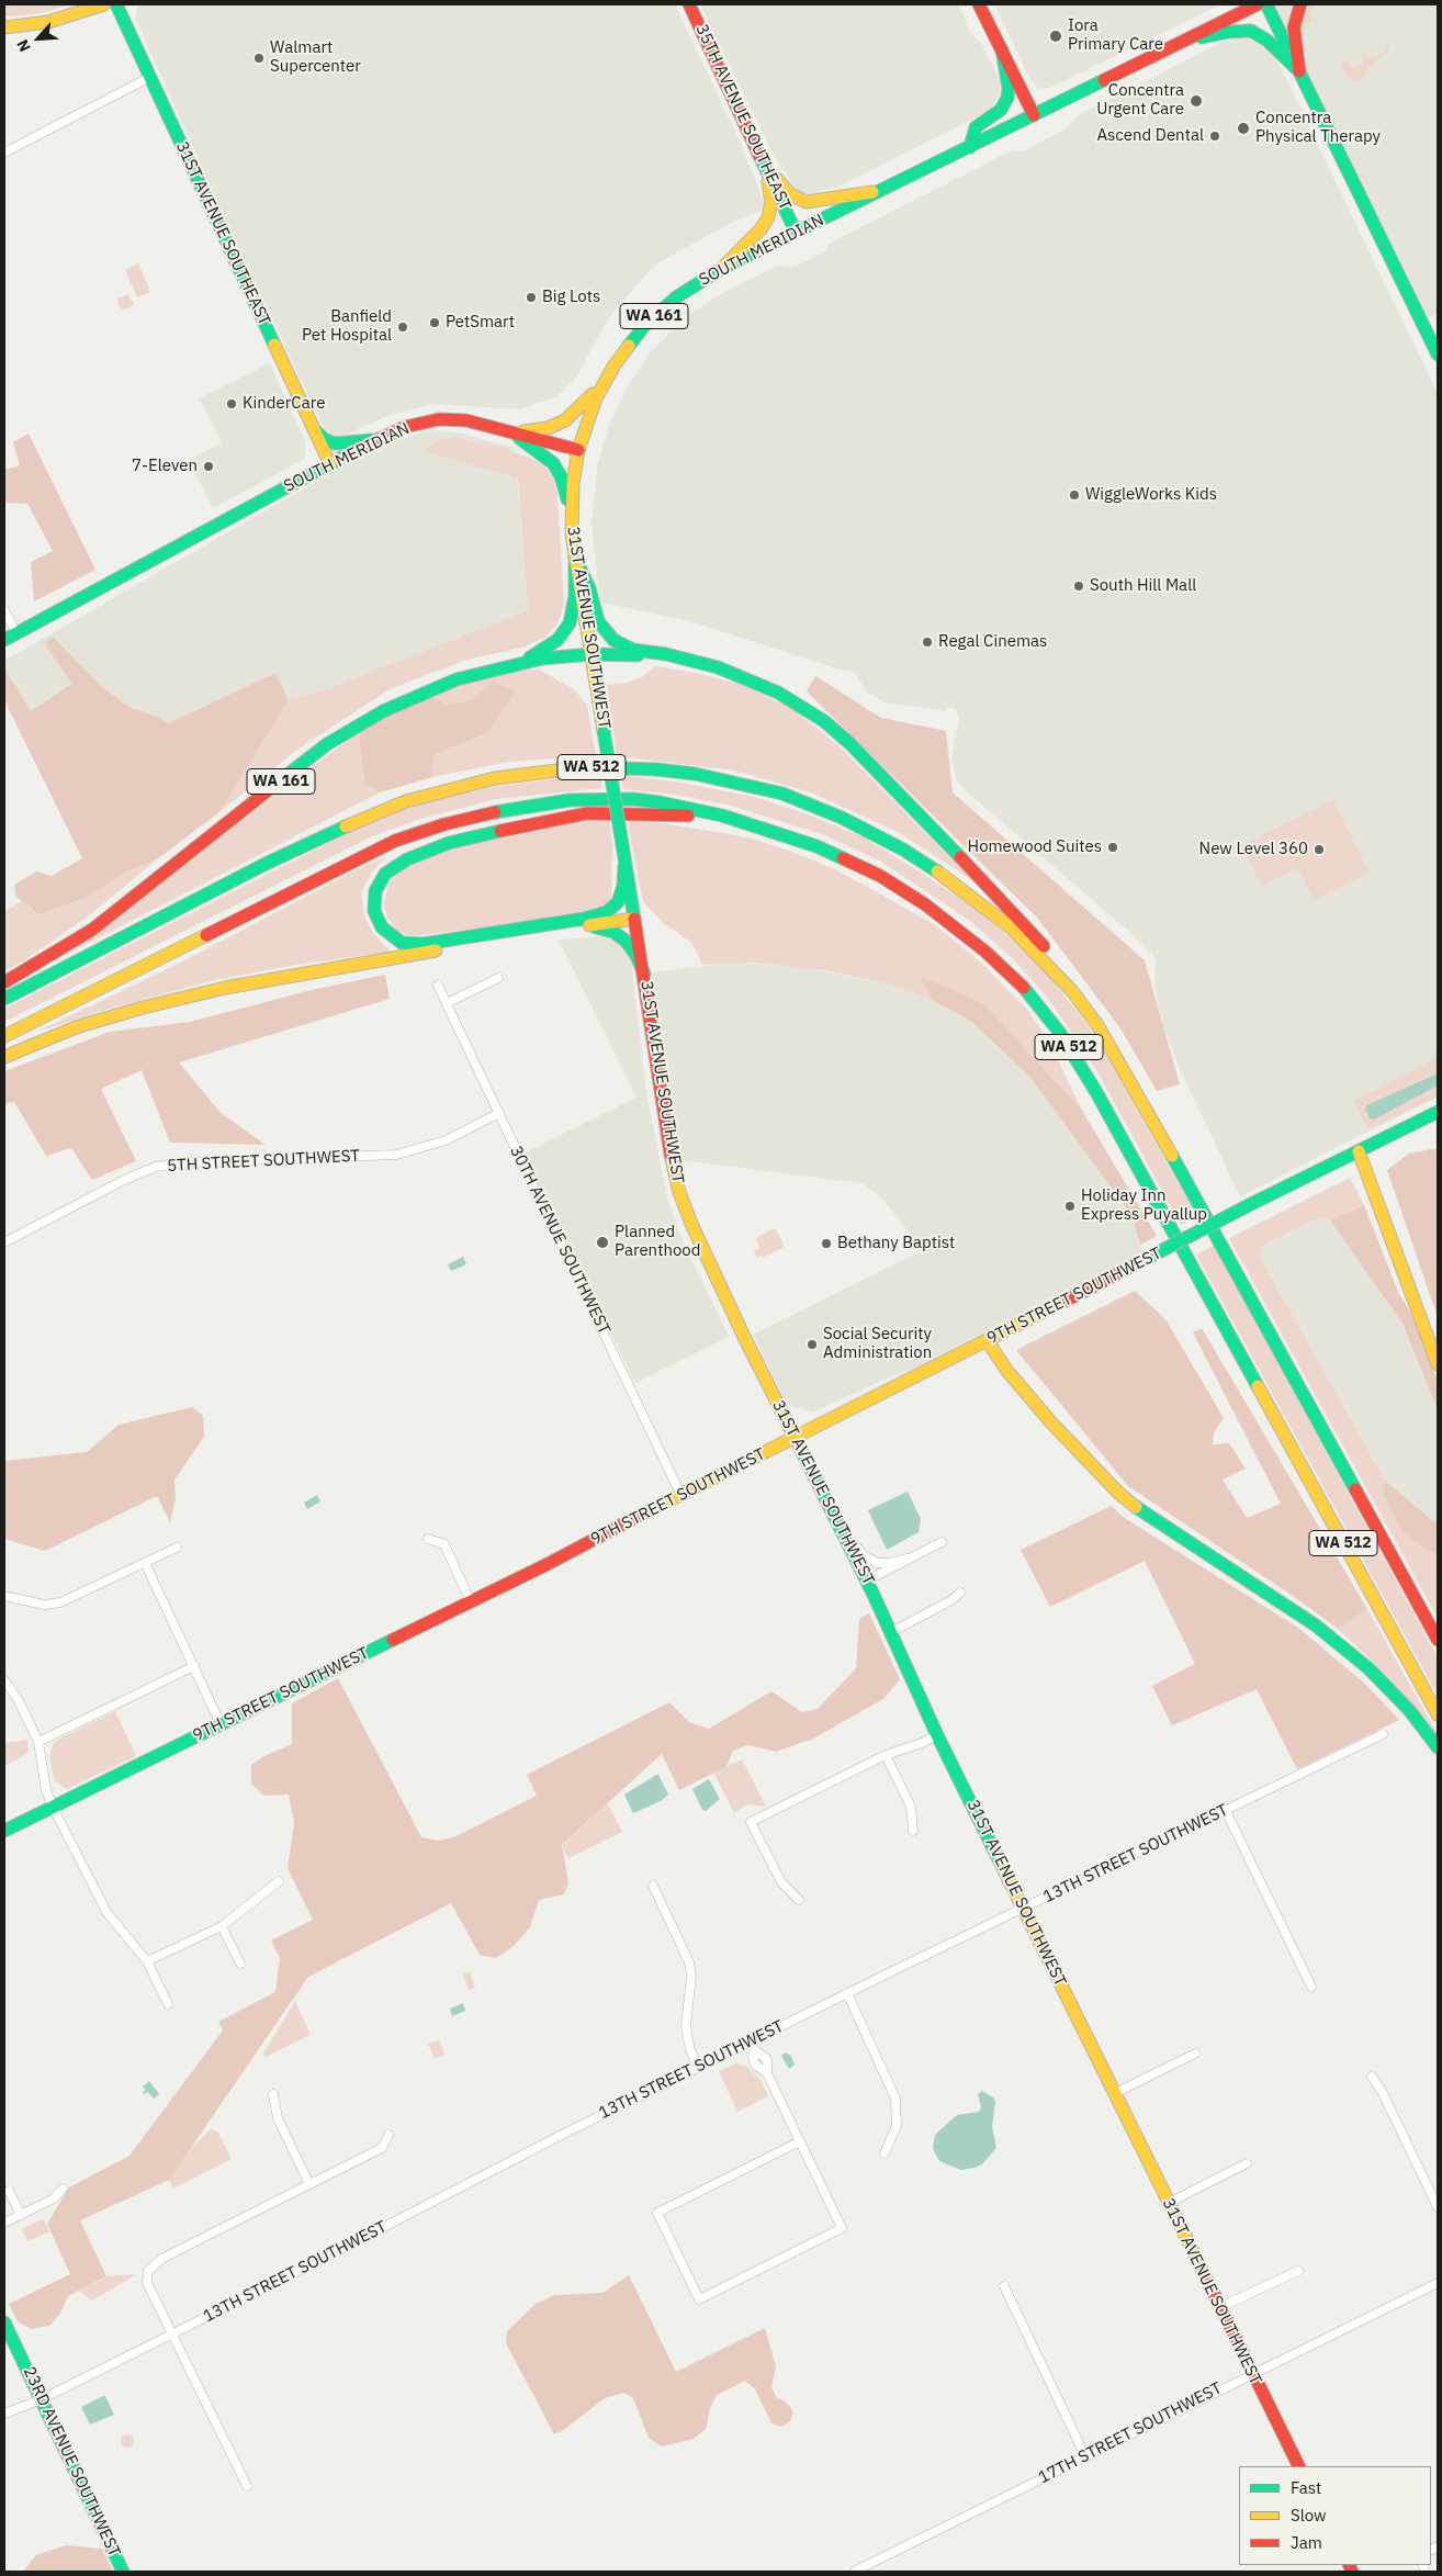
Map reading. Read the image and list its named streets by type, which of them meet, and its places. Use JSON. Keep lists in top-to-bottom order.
{
  "streets": {
    "main road": [
      "35TH AVENUE SOUTHEAST",
      "31ST AVENUE SOUTHEAST",
      "SOUTH MERIDIAN",
      "WA 161",
      "31ST AVENUE SOUTHWEST",
      "WA 512",
      "9TH STREET SOUTHWEST",
      "23RD AVENUE SOUTHWEST"
    ],
    "street": [
      "5TH STREET SOUTHWEST",
      "30TH AVENUE SOUTHWEST",
      "13TH STREET SOUTHWEST",
      "17TH STREET SOUTHWEST"
    ]
  },
  "crossings": [
    ["35TH AVENUE SOUTHEAST", "SOUTH MERIDIAN"],
    ["31ST AVENUE SOUTHEAST", "SOUTH MERIDIAN"],
    ["SOUTH MERIDIAN", "31ST AVENUE SOUTHWEST"],
    ["WA 161", "31ST AVENUE SOUTHWEST"],
    ["31ST AVENUE SOUTHWEST", "9TH STREET SOUTHWEST"],
    ["31ST AVENUE SOUTHWEST", "13TH STREET SOUTHWEST"],
    ["31ST AVENUE SOUTHWEST", "17TH STREET SOUTHWEST"],
    ["5TH STREET SOUTHWEST", "30TH AVENUE SOUTHWEST"],
    ["30TH AVENUE SOUTHWEST", "9TH STREET SOUTHWEST"],
    ["13TH STREET SOUTHWEST", "23RD AVENUE SOUTHWEST"]
  ],
  "places": [
    "Iora Primary Care",
    "Walmart Supercenter",
    "Concentra Urgent Care",
    "Concentra Physical Therapy",
    "Ascend Dental",
    "Big Lots",
    "PetSmart",
    "Banfield Pet Hospital",
    "KinderCare",
    "7-Eleven",
    "WiggleWorks Kids",
    "South Hill Mall",
    "Regal Cinemas",
    "Homewood Suites",
    "New Level 360",
    "Holiday Inn Express Puyallup",
    "Planned Parenthood",
    "Bethany Baptist",
    "Social Security Administration"
  ],
  "legend": ["Fast", "Slow", "Jam"],
  "north": "bottom left"
}
